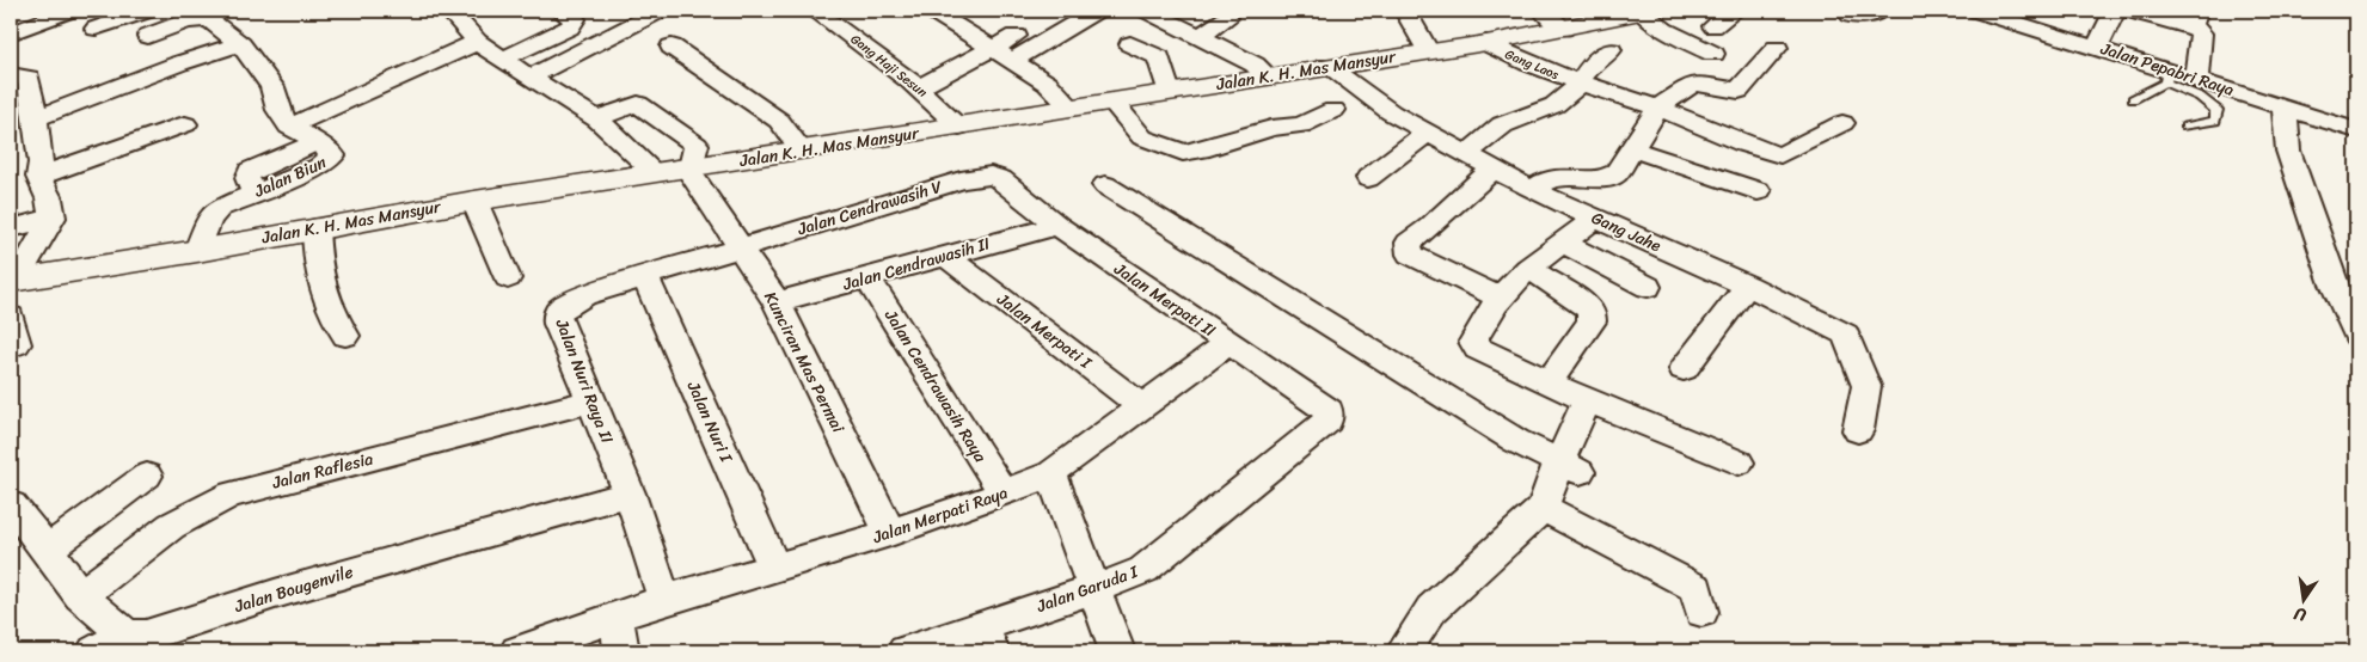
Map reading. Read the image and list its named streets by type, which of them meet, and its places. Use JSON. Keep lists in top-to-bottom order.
{
  "streets": {
    "street": [
      "Gang Laos",
      "Gang Haji Sesun",
      "Jalan Pepabri Raya",
      "Jalan K. H. Mas Mansyur",
      "Jalan Biun",
      "Jalan Cendrawasih V",
      "Gang Jahe",
      "Jalan Cendrawasih II",
      "Jalan Merpati II",
      "Jalan Merpati I",
      "Kunciran Mas Permai",
      "Jalan Nuri Raya II",
      "Jalan Cendrawasih Raya",
      "Jalan Nuri I",
      "Jalan Raflesia",
      "Jalan Merpati Raya",
      "Jalan Bougenvile",
      "Jalan Garuda I"
    ]
  },
  "crossings": [
    ["Gang Laos", "Jalan K. H. Mas Mansyur"],
    ["Gang Haji Sesun", "Jalan K. H. Mas Mansyur"],
    ["Jalan K. H. Mas Mansyur", "Jalan Biun"],
    ["Jalan K. H. Mas Mansyur", "Gang Jahe"],
    ["Jalan K. H. Mas Mansyur", "Kunciran Mas Permai"],
    ["Jalan Cendrawasih V", "Jalan Merpati II"],
    ["Jalan Cendrawasih V", "Kunciran Mas Permai"],
    ["Jalan Cendrawasih V", "Jalan Nuri Raya II"],
    ["Jalan Cendrawasih II", "Jalan Merpati II"],
    ["Jalan Cendrawasih II", "Jalan Merpati I"],
    ["Jalan Cendrawasih II", "Kunciran Mas Permai"],
    ["Jalan Cendrawasih II", "Jalan Cendrawasih Raya"],
    ["Jalan Merpati II", "Jalan Merpati Raya"],
    ["Jalan Merpati II", "Jalan Garuda I"],
    ["Jalan Merpati I", "Jalan Merpati Raya"],
    ["Kunciran Mas Permai", "Jalan Nuri Raya II"],
    ["Kunciran Mas Permai", "Jalan Merpati Raya"],
    ["Jalan Nuri Raya II", "Jalan Nuri I"],
    ["Jalan Nuri Raya II", "Jalan Raflesia"],
    ["Jalan Nuri Raya II", "Jalan Merpati Raya"],
    ["Jalan Nuri Raya II", "Jalan Bougenvile"],
    ["Jalan Cendrawasih Raya", "Jalan Merpati Raya"],
    ["Jalan Nuri I", "Jalan Merpati Raya"]
  ],
  "north": "bottom"
}
